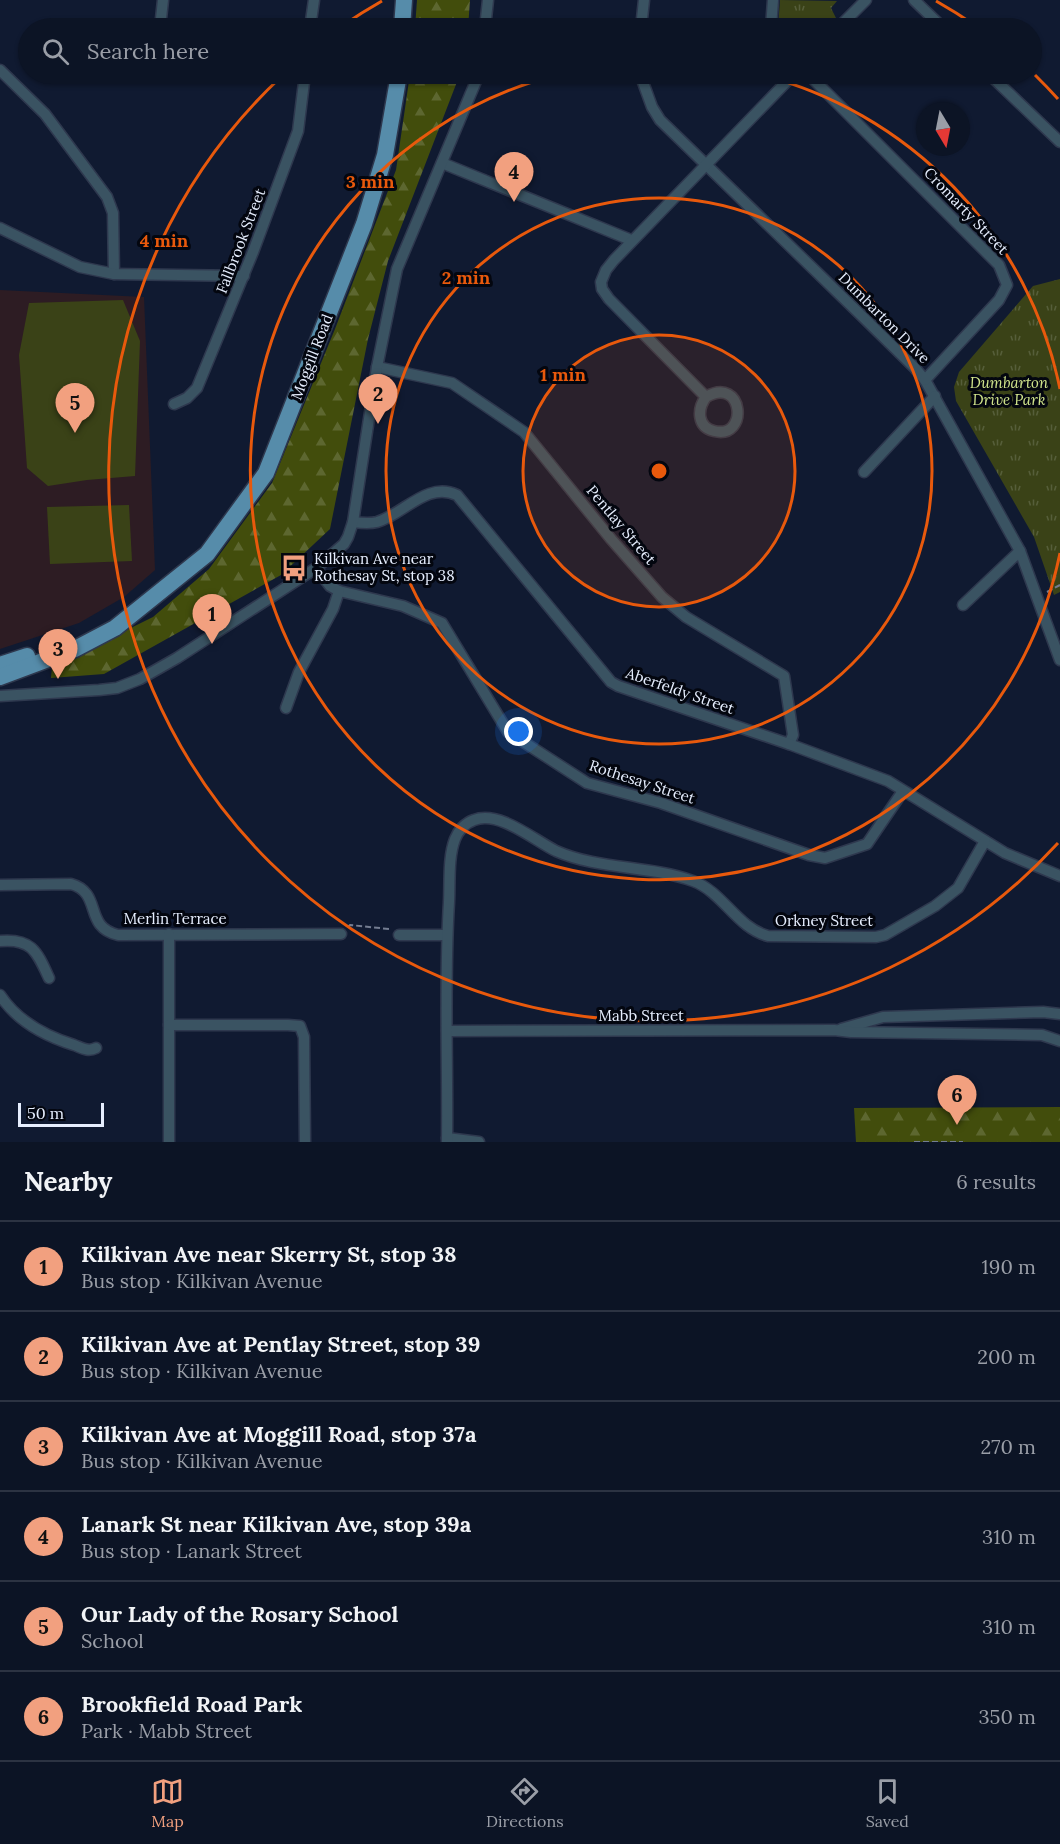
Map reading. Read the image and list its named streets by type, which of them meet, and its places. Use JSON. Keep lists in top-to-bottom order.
{
  "streets": {
    "main road": ["Moggill Road"],
    "street": [
      "Cromarty Street",
      "Fallbrook Street",
      "Dumbarton Drive",
      "Pentlay Street",
      "Aberfeldy Street",
      "Rothesay Street",
      "Merlin Terrace",
      "Orkney Street",
      "Mabb Street"
    ]
  },
  "crossings": [
    ["Cromarty Street", "Dumbarton Drive"],
    ["Pentlay Street", "Aberfeldy Street"],
    ["Aberfeldy Street", "Rothesay Street"],
    ["Aberfeldy Street", "Orkney Street"]
  ],
  "parks": ["Dumbarton Drive Park"],
  "places": {
    "bus stop": ["Kilkivan Ave near Rothesay St, stop 38"]
  },
  "scale_bar": "50 m",
  "north": "bottom",
  "page": {
    "search": "Search here",
    "pins": [
      "4",
      "2",
      "5",
      "1",
      "3",
      "6"
    ],
    "scale": "50 m",
    "heading": ["Nearby", "6 results"],
    "list": [
      {
        "mark": "1",
        "name": "Kilkivan Ave near Skerry St, stop 38",
        "note": "Bus stop · Kilkivan Avenue",
        "value": "190 m"
      },
      {
        "mark": "2",
        "name": "Kilkivan Ave at Pentlay Street, stop 39",
        "note": "Bus stop · Kilkivan Avenue",
        "value": "200 m"
      },
      {
        "mark": "3",
        "name": "Kilkivan Ave at Moggill Road, stop 37a",
        "note": "Bus stop · Kilkivan Avenue",
        "value": "270 m"
      },
      {
        "mark": "4",
        "name": "Lanark St near Kilkivan Ave, stop 39a",
        "note": "Bus stop · Lanark Street",
        "value": "310 m"
      },
      {
        "mark": "5",
        "name": "Our Lady of the Rosary School",
        "note": "School",
        "value": "310 m"
      },
      {
        "mark": "6",
        "name": "Brookfield Road Park",
        "note": "Park · Mabb Street",
        "value": "350 m"
      }
    ],
    "nav": ["Map", "Directions", "Saved"]
  },
  "rings": [
    "3 min",
    "4 min",
    "2 min",
    "1 min"
  ]
}
